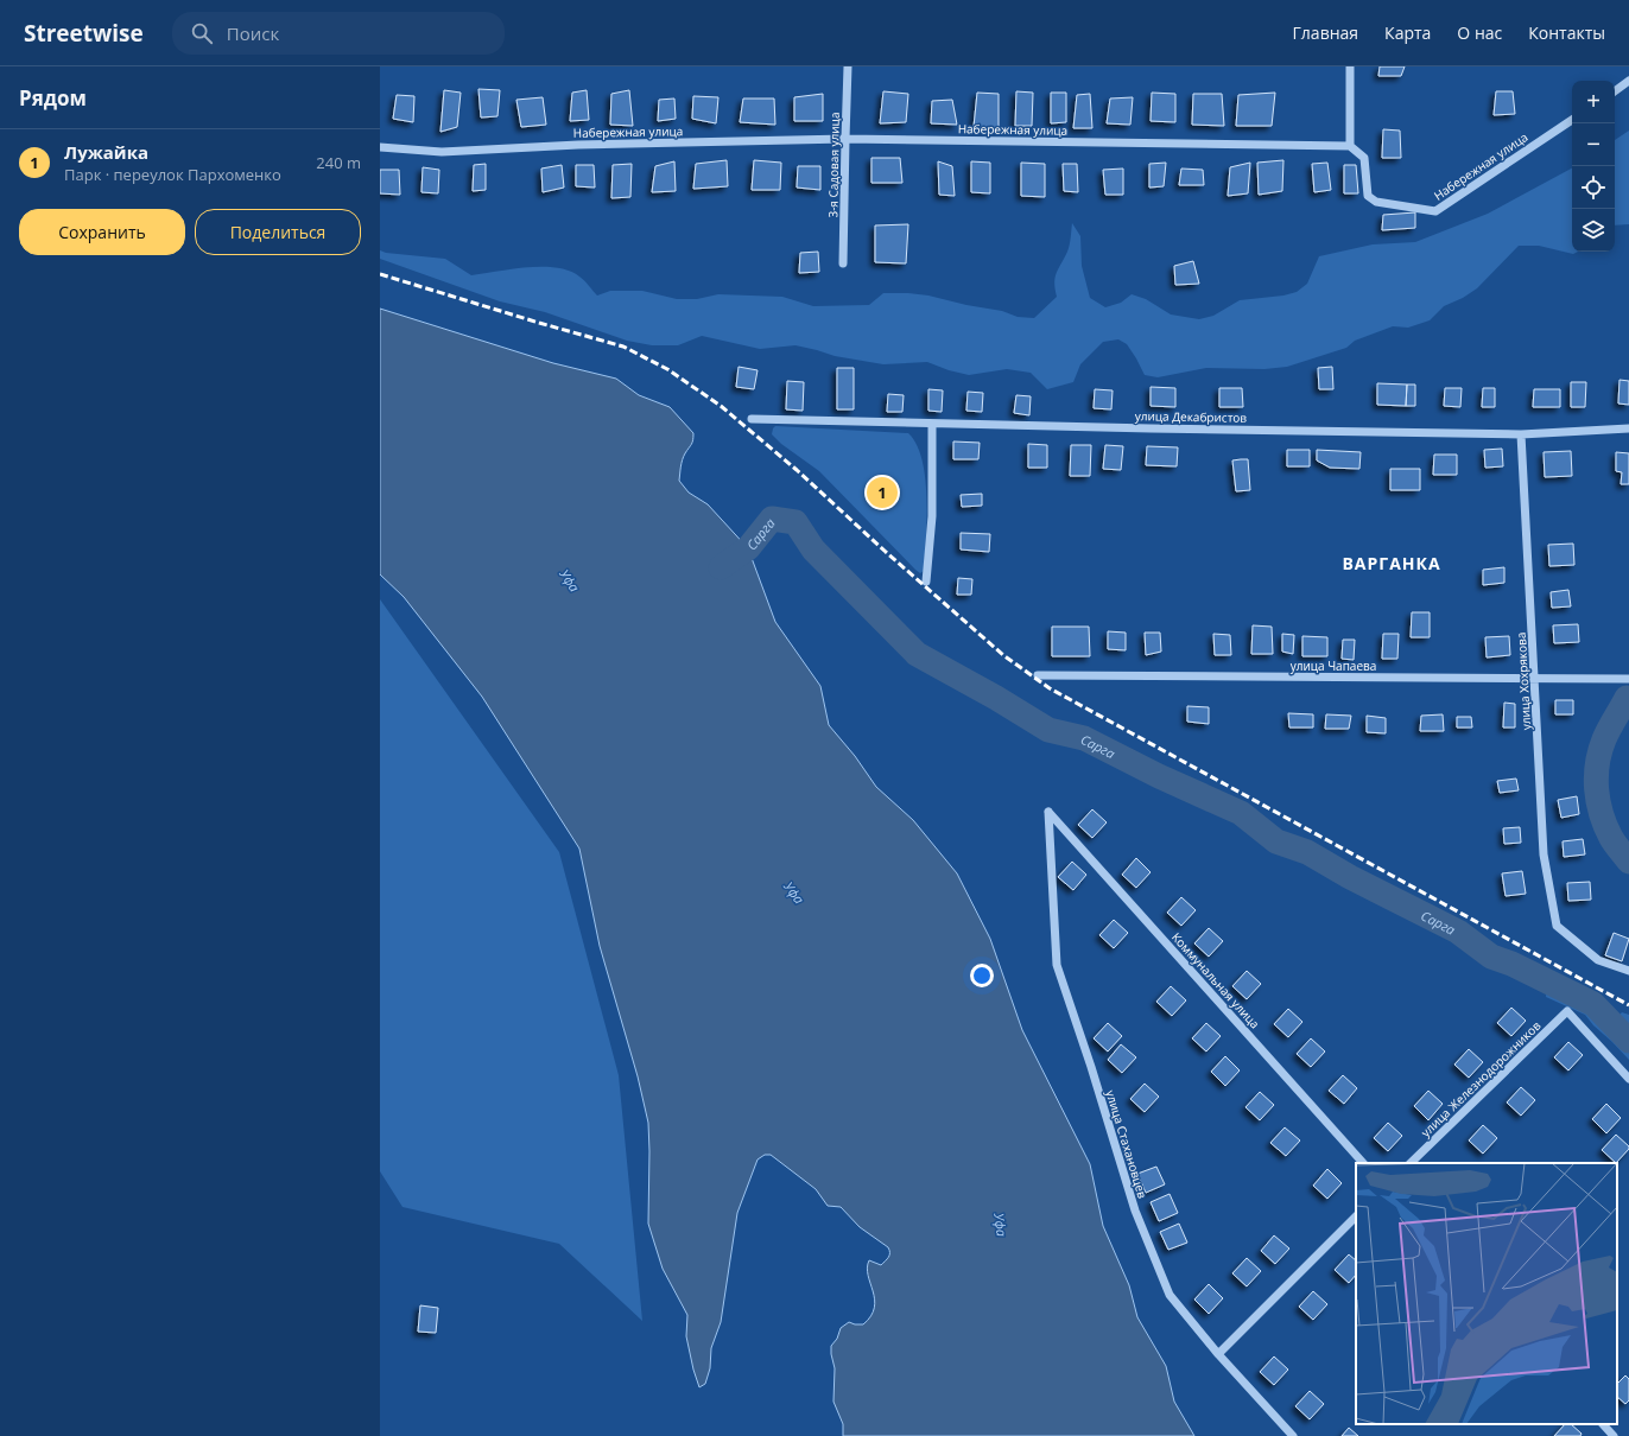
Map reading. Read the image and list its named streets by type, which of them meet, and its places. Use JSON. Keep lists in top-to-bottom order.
{
  "streets": {
    "street": [
      "Набережная улица",
      "3-я Садовая улица",
      "улица Декабристов",
      "улица Чапаева",
      "улица Хохрякова",
      "Коммунальная улица",
      "улица Железнодорожников",
      "улица Стахановцев"
    ]
  },
  "crossings": [
    ["Набережная улица", "3-я Садовая улица"],
    ["улица Декабристов", "улица Хохрякова"],
    ["улица Чапаева", "улица Хохрякова"],
    ["Коммунальная улица", "улица Стахановцев"]
  ],
  "districts": ["ВАРГАНКА"],
  "water": ["Сарга", "Уфа"],
  "page": {
    "header": "Streetwise",
    "search": "Поиск",
    "nav": [
      "Главная",
      "Карта",
      "О нас",
      "Контакты"
    ],
    "heading": "Рядом",
    "map_buttons": ["+", "−"],
    "list": [
      {
        "mark": "1",
        "name": "Лужайка",
        "note": "Парк · переулок Пархоменко",
        "value": "240 m"
      }
    ],
    "buttons": ["Сохранить", "Поделиться"],
    "pins": "1"
  }
}
